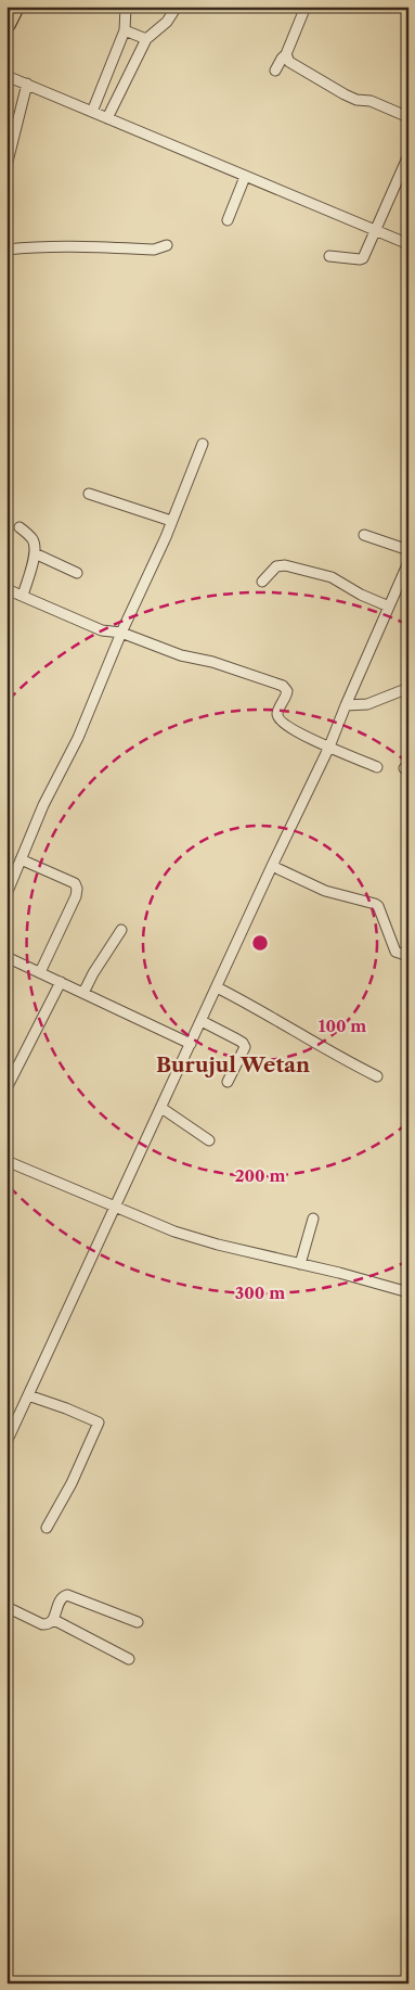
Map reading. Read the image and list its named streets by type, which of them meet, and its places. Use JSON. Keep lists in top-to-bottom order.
{
  "districts": ["Burujul Wetan"],
  "rings": ["100 m", "200 m", "300 m"]
}
